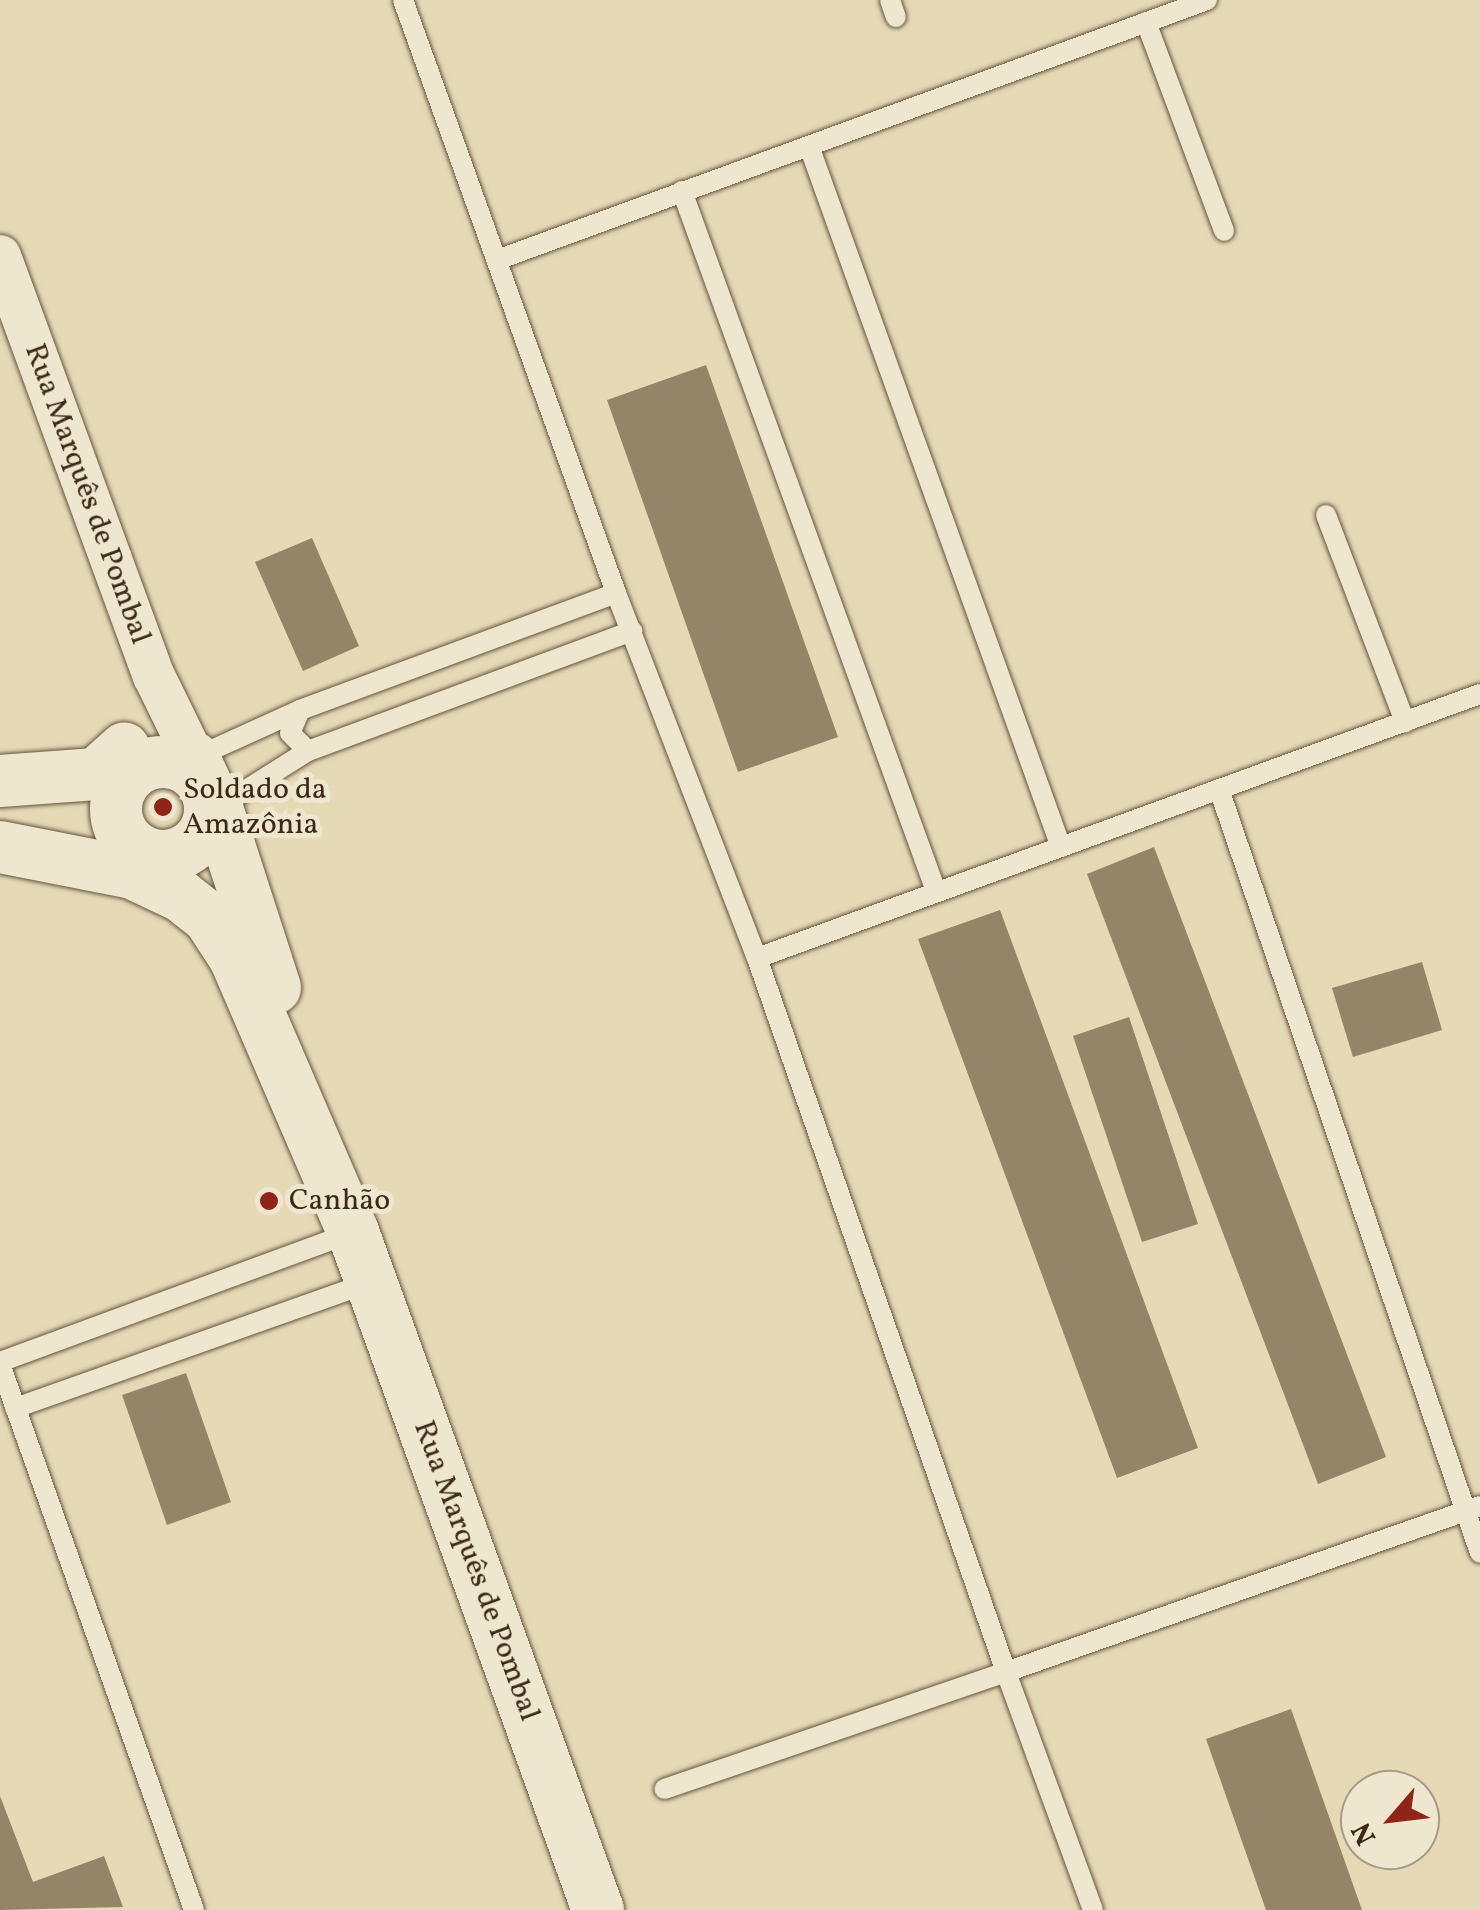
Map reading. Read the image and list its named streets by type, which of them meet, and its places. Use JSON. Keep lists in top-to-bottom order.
{
  "streets": {
    "street": ["Rua Marquês de Pombal"]
  },
  "places": ["Soldado da Amazônia", "Canhão"],
  "north": "bottom left"
}
